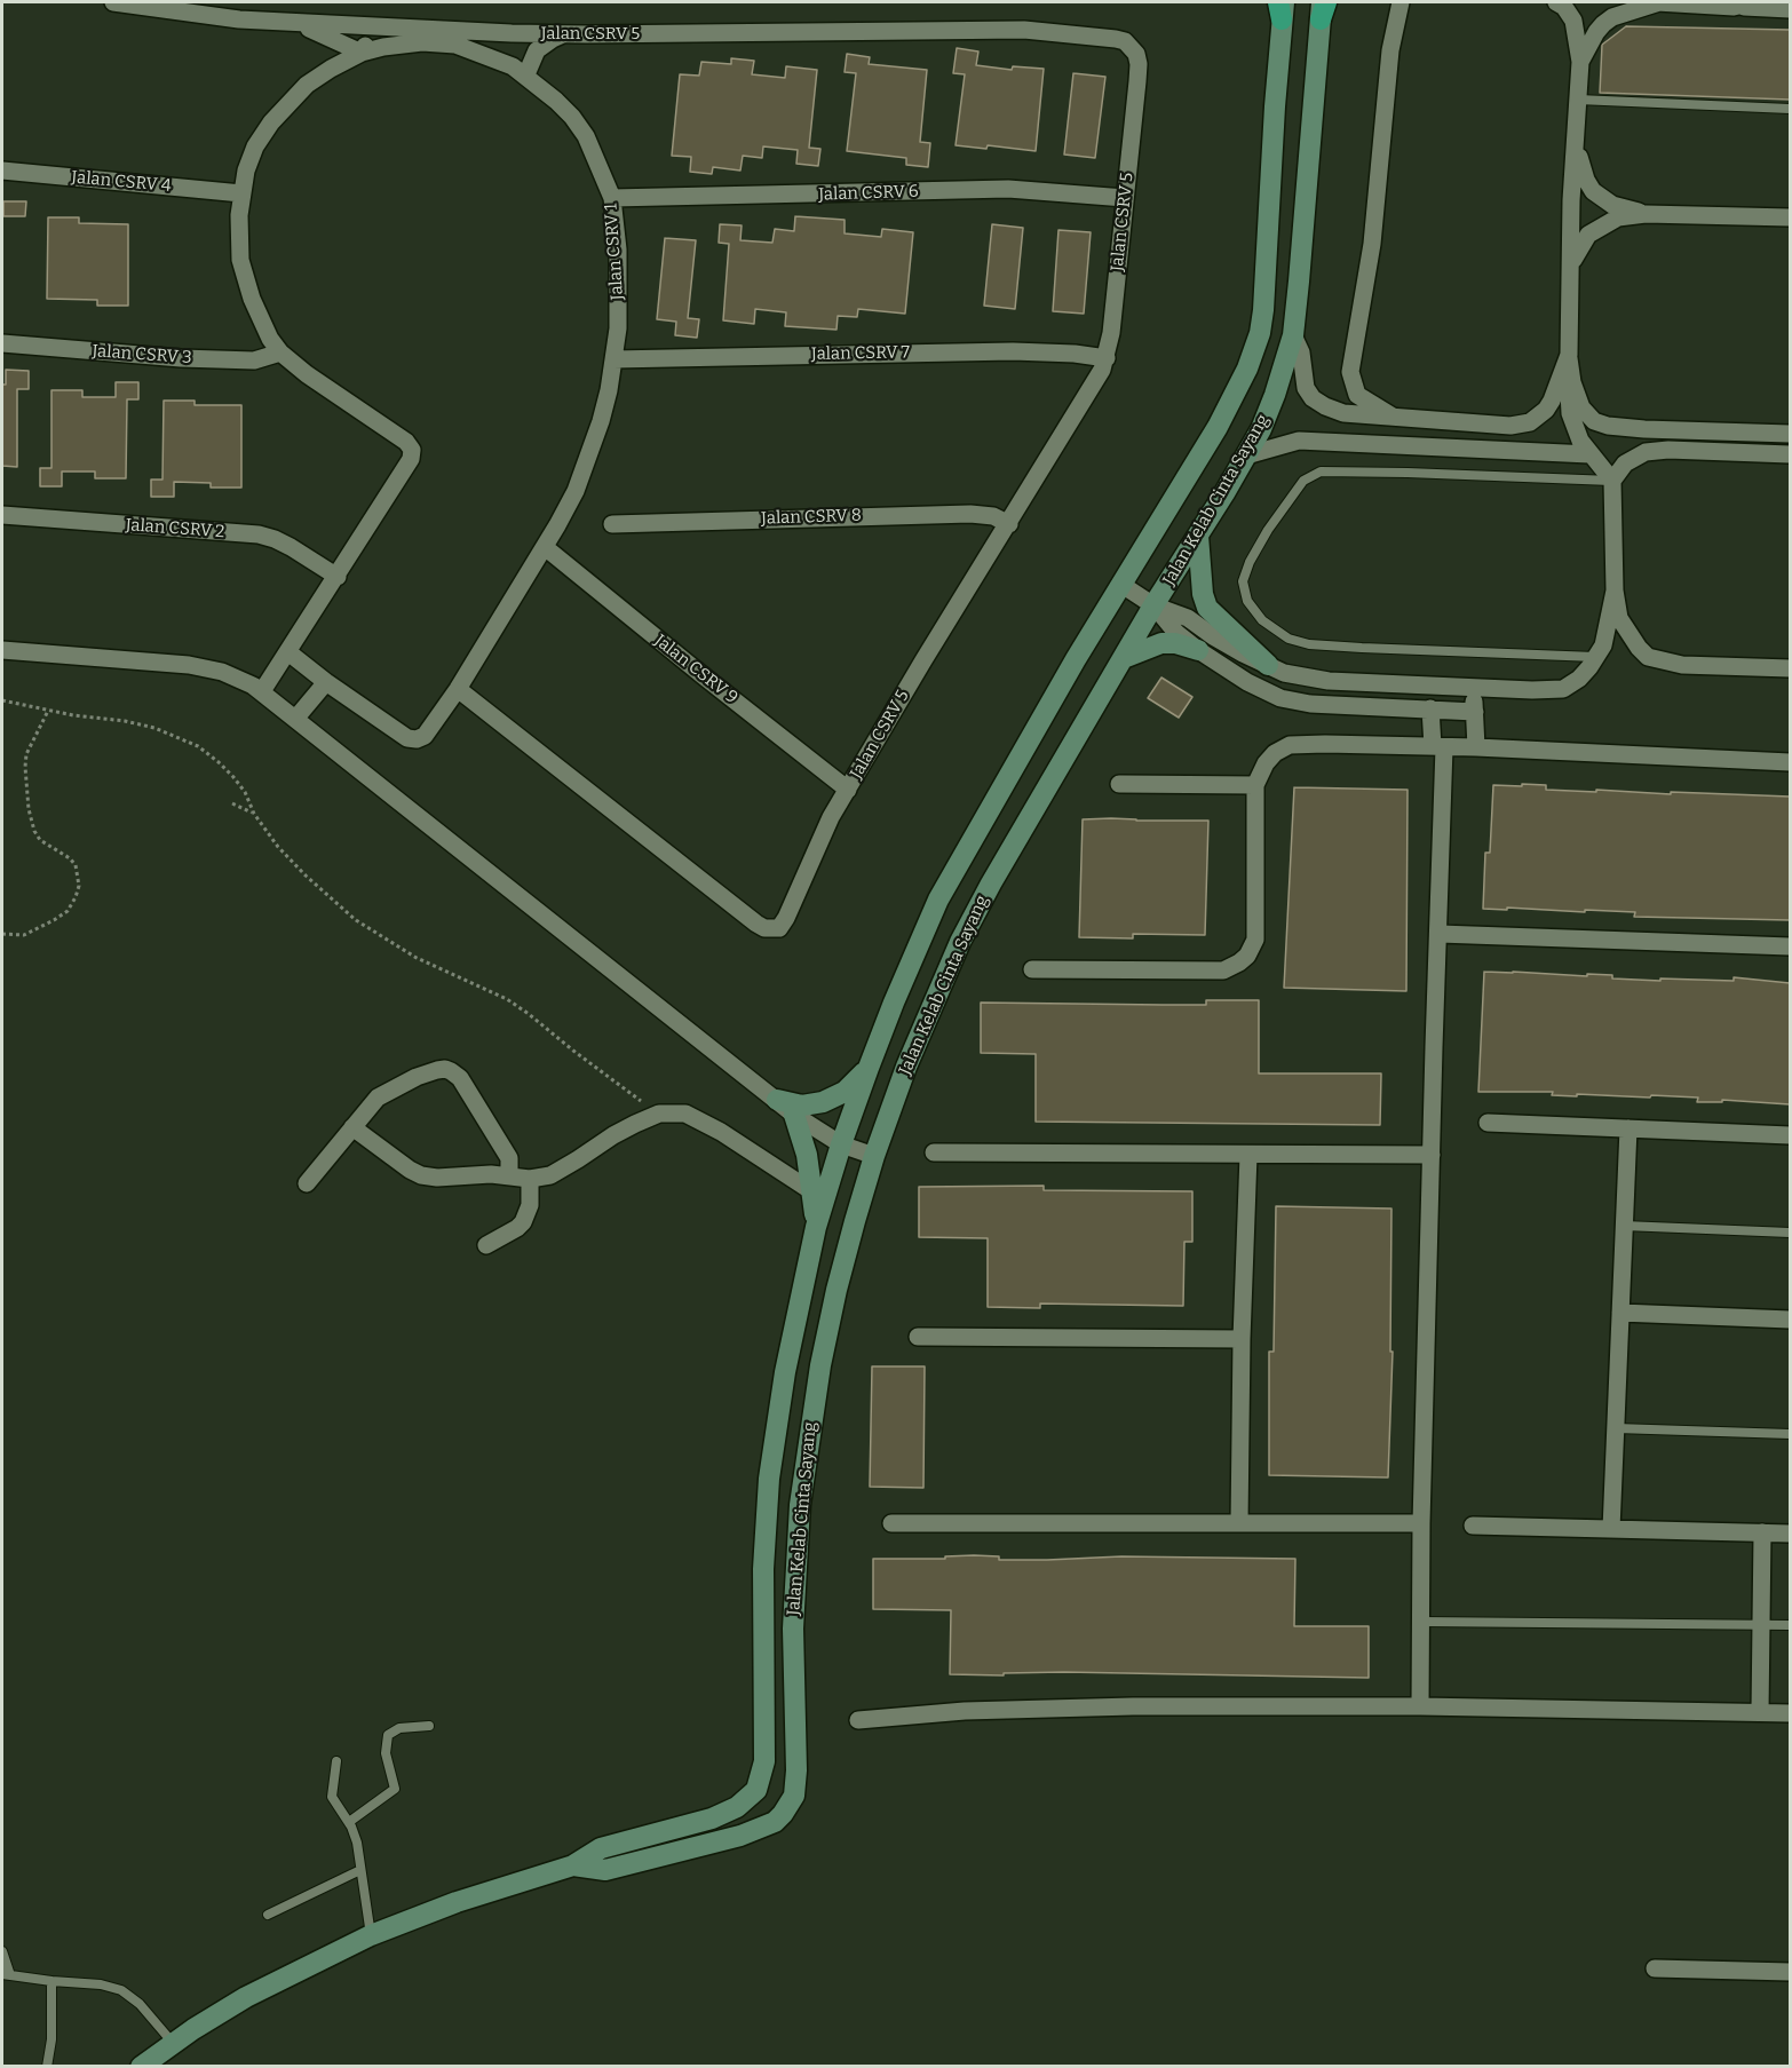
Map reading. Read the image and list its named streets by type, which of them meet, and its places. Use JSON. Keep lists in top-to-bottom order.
{
  "streets": {
    "main road": ["Jalan Kelab Cinta Sayang"],
    "street": [
      "Jalan CSRV 5",
      "Jalan CSRV 4",
      "Jalan CSRV 6",
      "Jalan CSRV 1",
      "Jalan CSRV 7",
      "Jalan CSRV 3",
      "Jalan CSRV 8",
      "Jalan CSRV 2",
      "Jalan CSRV 9"
    ]
  },
  "crossings": [
    ["Jalan CSRV 5", "Jalan CSRV 6"],
    ["Jalan CSRV 5", "Jalan CSRV 1"],
    ["Jalan CSRV 5", "Jalan CSRV 7"],
    ["Jalan CSRV 5", "Jalan CSRV 8"],
    ["Jalan CSRV 5", "Jalan CSRV 9"],
    ["Jalan CSRV 4", "Jalan CSRV 1"],
    ["Jalan CSRV 6", "Jalan CSRV 1"],
    ["Jalan CSRV 1", "Jalan CSRV 7"],
    ["Jalan CSRV 1", "Jalan CSRV 3"],
    ["Jalan CSRV 1", "Jalan CSRV 2"],
    ["Jalan CSRV 1", "Jalan CSRV 9"]
  ]
}
